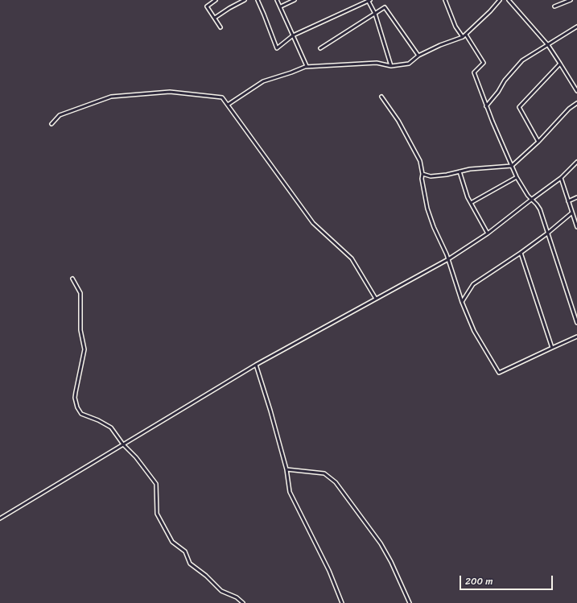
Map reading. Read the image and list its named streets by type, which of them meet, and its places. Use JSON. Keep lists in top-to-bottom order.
{
  "scale_bar": "200 m"
}
